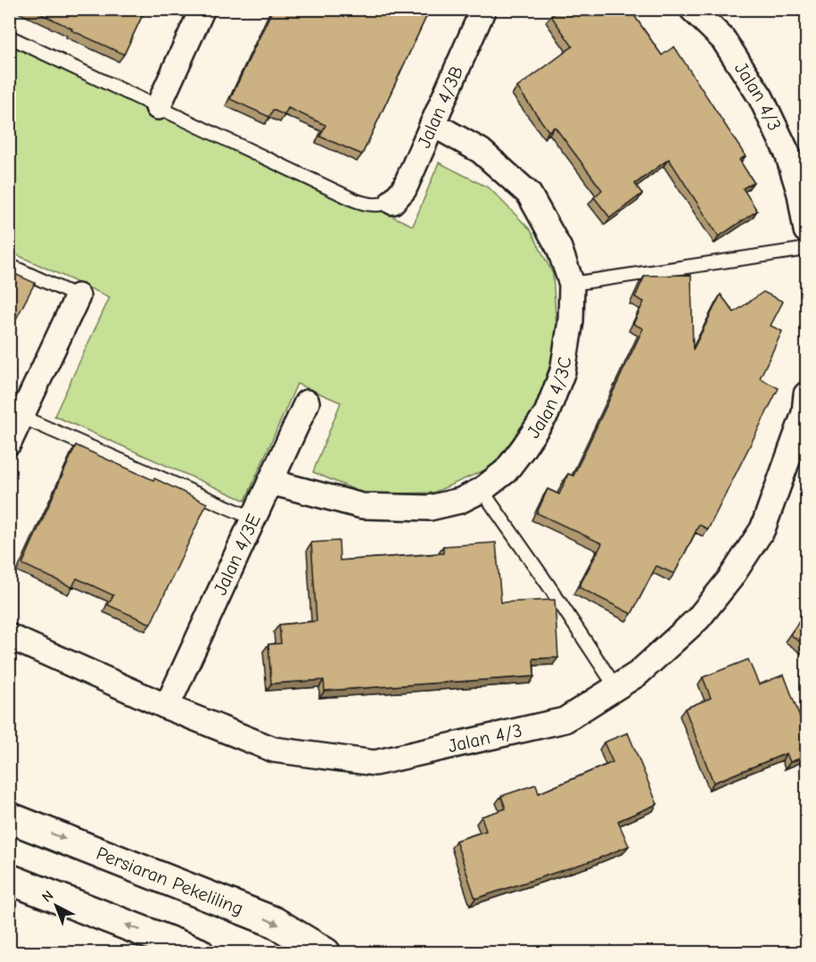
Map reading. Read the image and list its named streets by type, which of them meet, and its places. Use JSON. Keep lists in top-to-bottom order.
{
  "streets": {
    "main road": ["Persiaran Pekeliling"],
    "street": [
      "Jalan 4/3",
      "Jalan 4/3B",
      "Jalan 4/3C",
      "Jalan 4/3E"
    ]
  },
  "crossings": [
    ["Jalan 4/3", "Jalan 4/3E"],
    ["Jalan 4/3B", "Jalan 4/3C"],
    ["Jalan 4/3C", "Jalan 4/3E"]
  ],
  "north": "top left"
}
